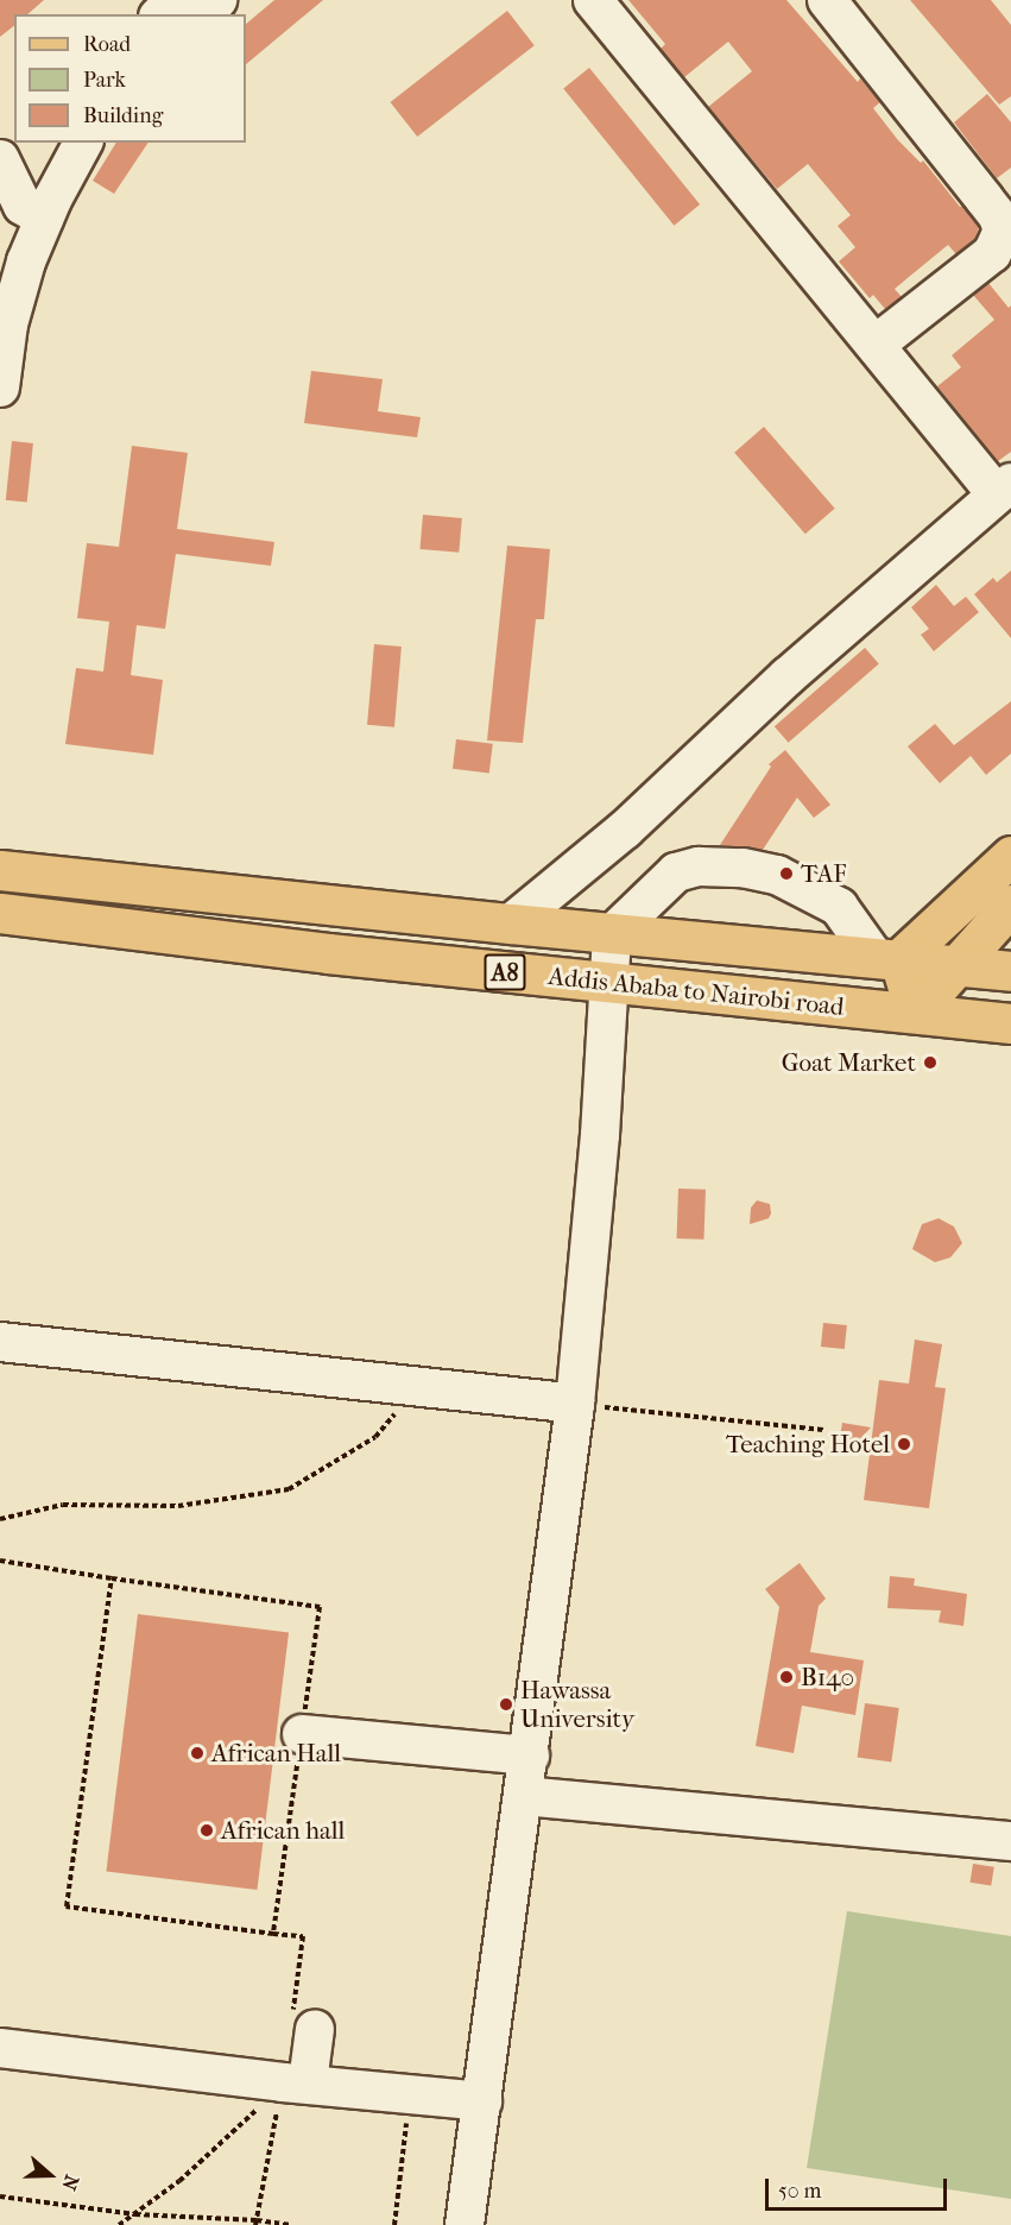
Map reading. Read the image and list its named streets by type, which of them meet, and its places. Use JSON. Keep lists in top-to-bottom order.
{
  "streets": {
    "main road": ["A8", "Addis Ababa to Nairobi road"]
  },
  "places": [
    "TAF",
    "Goat Market",
    "Teaching Hotel",
    "B140",
    "Hawassa University",
    "African Hall",
    "African hall"
  ],
  "legend": ["Road", "Park", "Building"],
  "scale_bar": "50 m",
  "north": "right"
}
